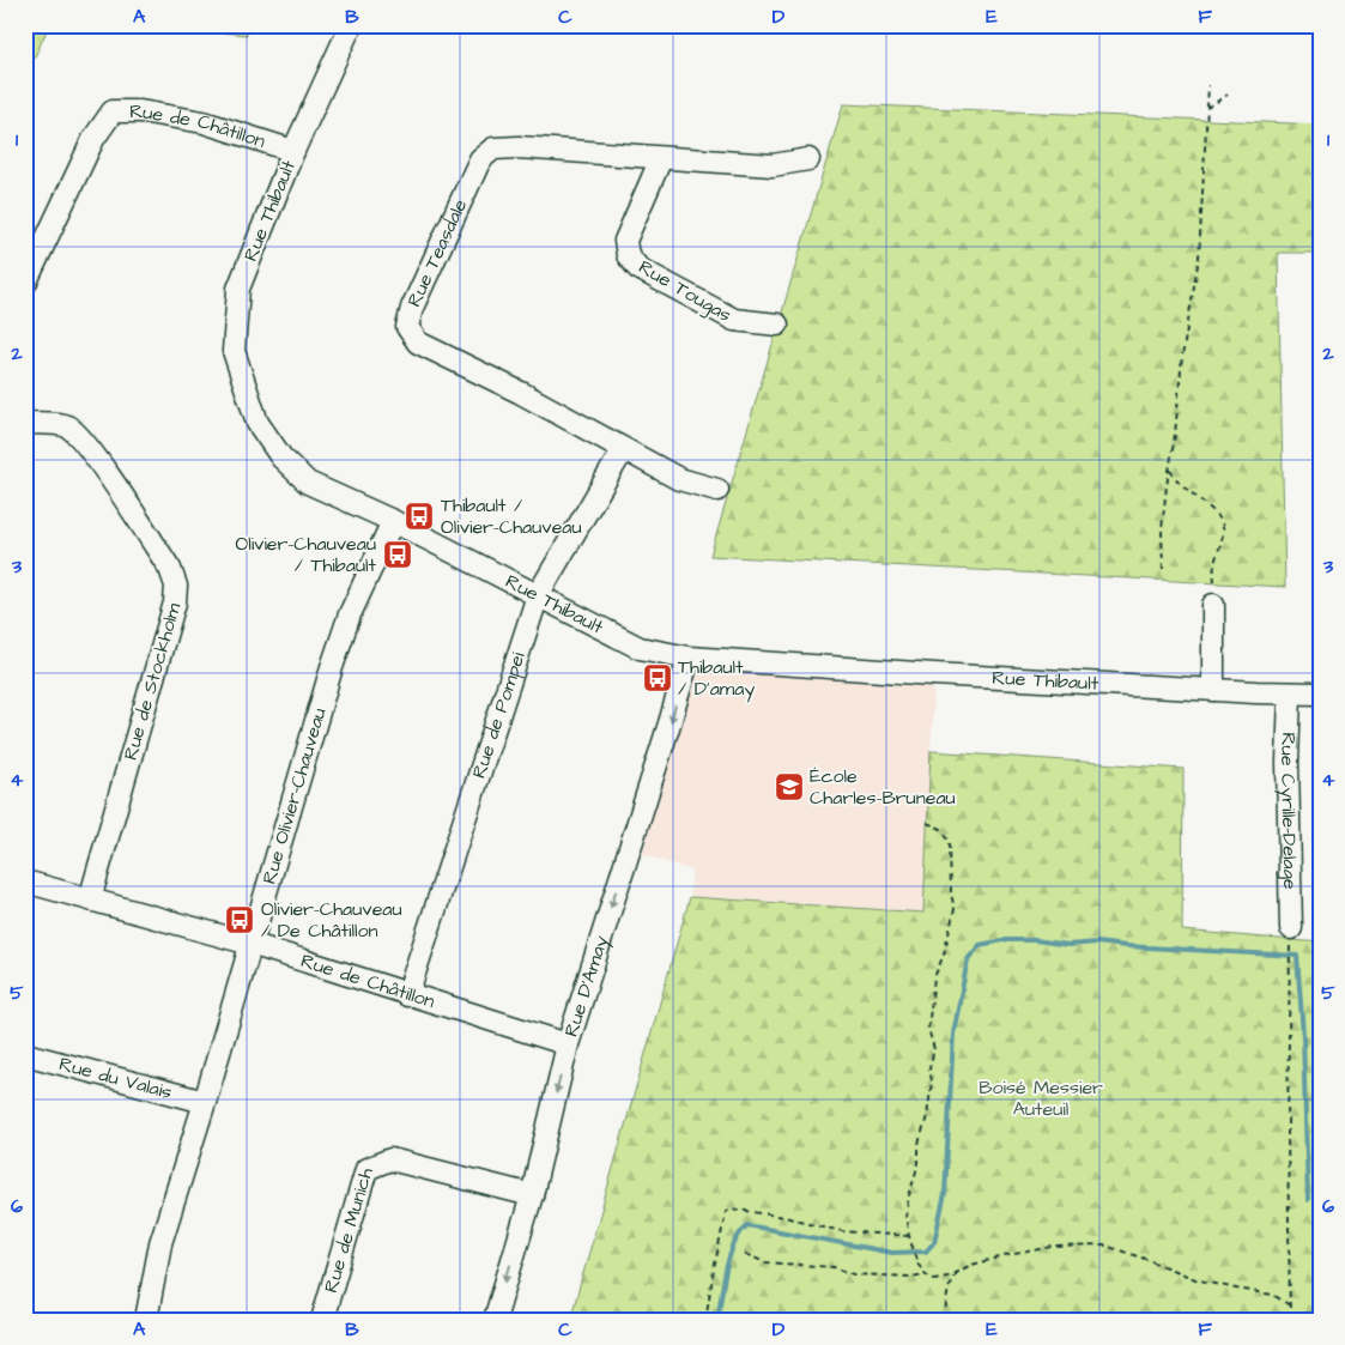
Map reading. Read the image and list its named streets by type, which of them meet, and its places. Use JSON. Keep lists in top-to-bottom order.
{
  "streets": {
    "street": [
      "Rue de Châtillon",
      "Rue Thibault",
      "Rue Teasdale",
      "Rue Tougas",
      "Rue de Stockholm",
      "Rue de Pompei",
      "Rue Olivier-Chauveau",
      "Rue Cyrille-Delage",
      "Rue D'Amay",
      "Rue du Valais",
      "Rue de Munich"
    ]
  },
  "crossings": [
    ["Rue de Châtillon", "Rue Thibault"],
    ["Rue de Châtillon", "Rue de Stockholm"],
    ["Rue de Châtillon", "Rue de Pompei"],
    ["Rue de Châtillon", "Rue Olivier-Chauveau"],
    ["Rue de Châtillon", "Rue D'Amay"],
    ["Rue Thibault", "Rue de Pompei"],
    ["Rue Thibault", "Rue Olivier-Chauveau"],
    ["Rue Thibault", "Rue Cyrille-Delage"],
    ["Rue Thibault", "Rue D'Amay"],
    ["Rue Teasdale", "Rue Tougas"],
    ["Rue Teasdale", "Rue de Pompei"],
    ["Rue Olivier-Chauveau", "Rue du Valais"],
    ["Rue D'Amay", "Rue de Munich"]
  ],
  "one_way": ["Rue D'Amay"],
  "parks": ["Boisé Messier Auteuil"],
  "places": {
    "bus stop": [
      "Thibault / Olivier-Chauveau",
      "Olivier-Chauveau / Thibault",
      "Thibault / D'amay",
      "Olivier-Chauveau / De Châtillon"
    ],
    "school or university": ["École Charles-Bruneau"]
  },
  "grid": {
    "columns": [
      "A",
      "B",
      "C",
      "D",
      "E",
      "F"
    ],
    "rows": [
      "1",
      "2",
      "3",
      "4",
      "5",
      "6"
    ]
  }
}
